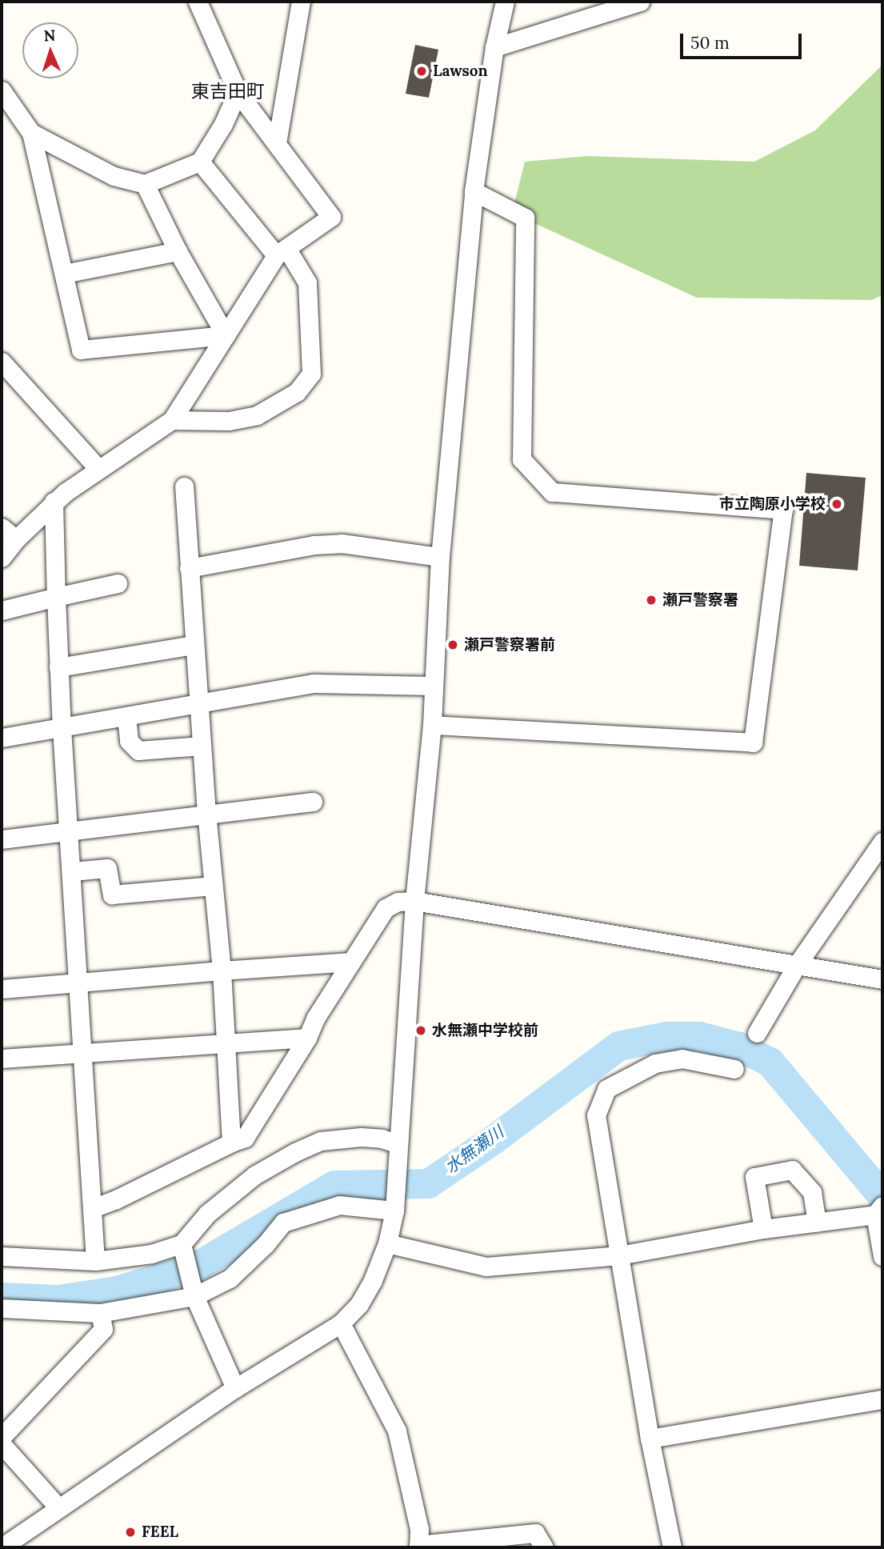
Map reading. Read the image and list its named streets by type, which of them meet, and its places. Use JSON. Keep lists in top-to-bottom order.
{
  "districts": ["東吉田町"],
  "water": ["水無瀬川"],
  "places": [
    "Lawson",
    "市立陶原小学校",
    "瀬戸警察署",
    "瀬戸警察署前",
    "水無瀬中学校前",
    "FEEL"
  ],
  "scale_bar": "50 m",
  "north": "top"
}
